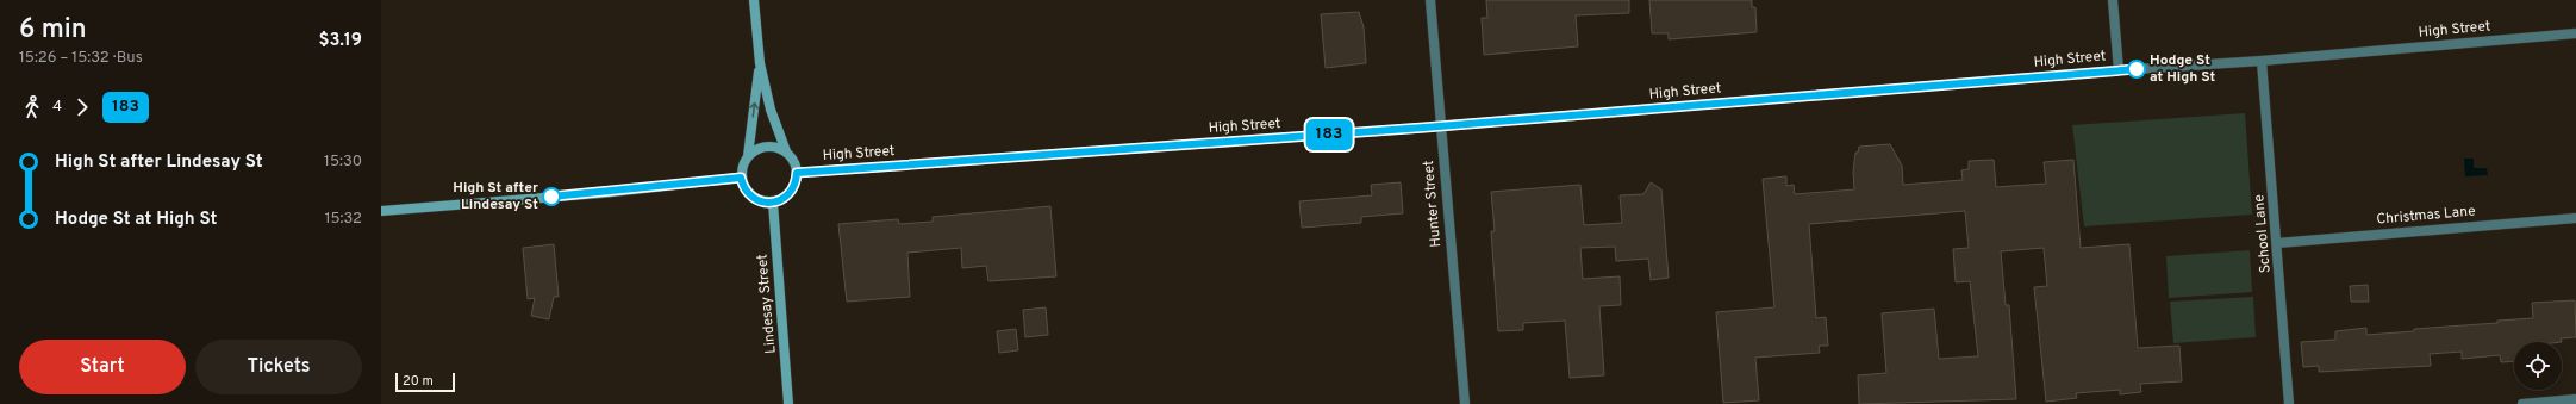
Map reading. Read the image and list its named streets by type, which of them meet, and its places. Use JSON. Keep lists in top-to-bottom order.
{
  "streets": {
    "main road": ["Lindesay Street"],
    "street": [
      "High Street",
      "Hunter Street",
      "Christmas Lane",
      "School Lane"
    ]
  },
  "crossings": [
    ["High Street", "Hunter Street"],
    ["High Street", "School Lane"],
    ["High Street", "Lindesay Street"],
    ["Christmas Lane", "School Lane"]
  ],
  "places": ["Hodge St at High St", "High St after Lindesay St"],
  "lines": ["bus line 183"],
  "scale_bar": "20 m",
  "page": {
    "heading": ["6 min", "15:26 – 15:32 · Bus", "$3.19"],
    "on_map": "183",
    "legs": ["4", "183"],
    "list": [
      {
        "name": "High St after Lindesay St",
        "value": "15:30"
      },
      {
        "name": "Hodge St at High St",
        "value": "15:32"
      }
    ],
    "buttons": ["Start", "Tickets"],
    "scale": "20 m"
  }
}
